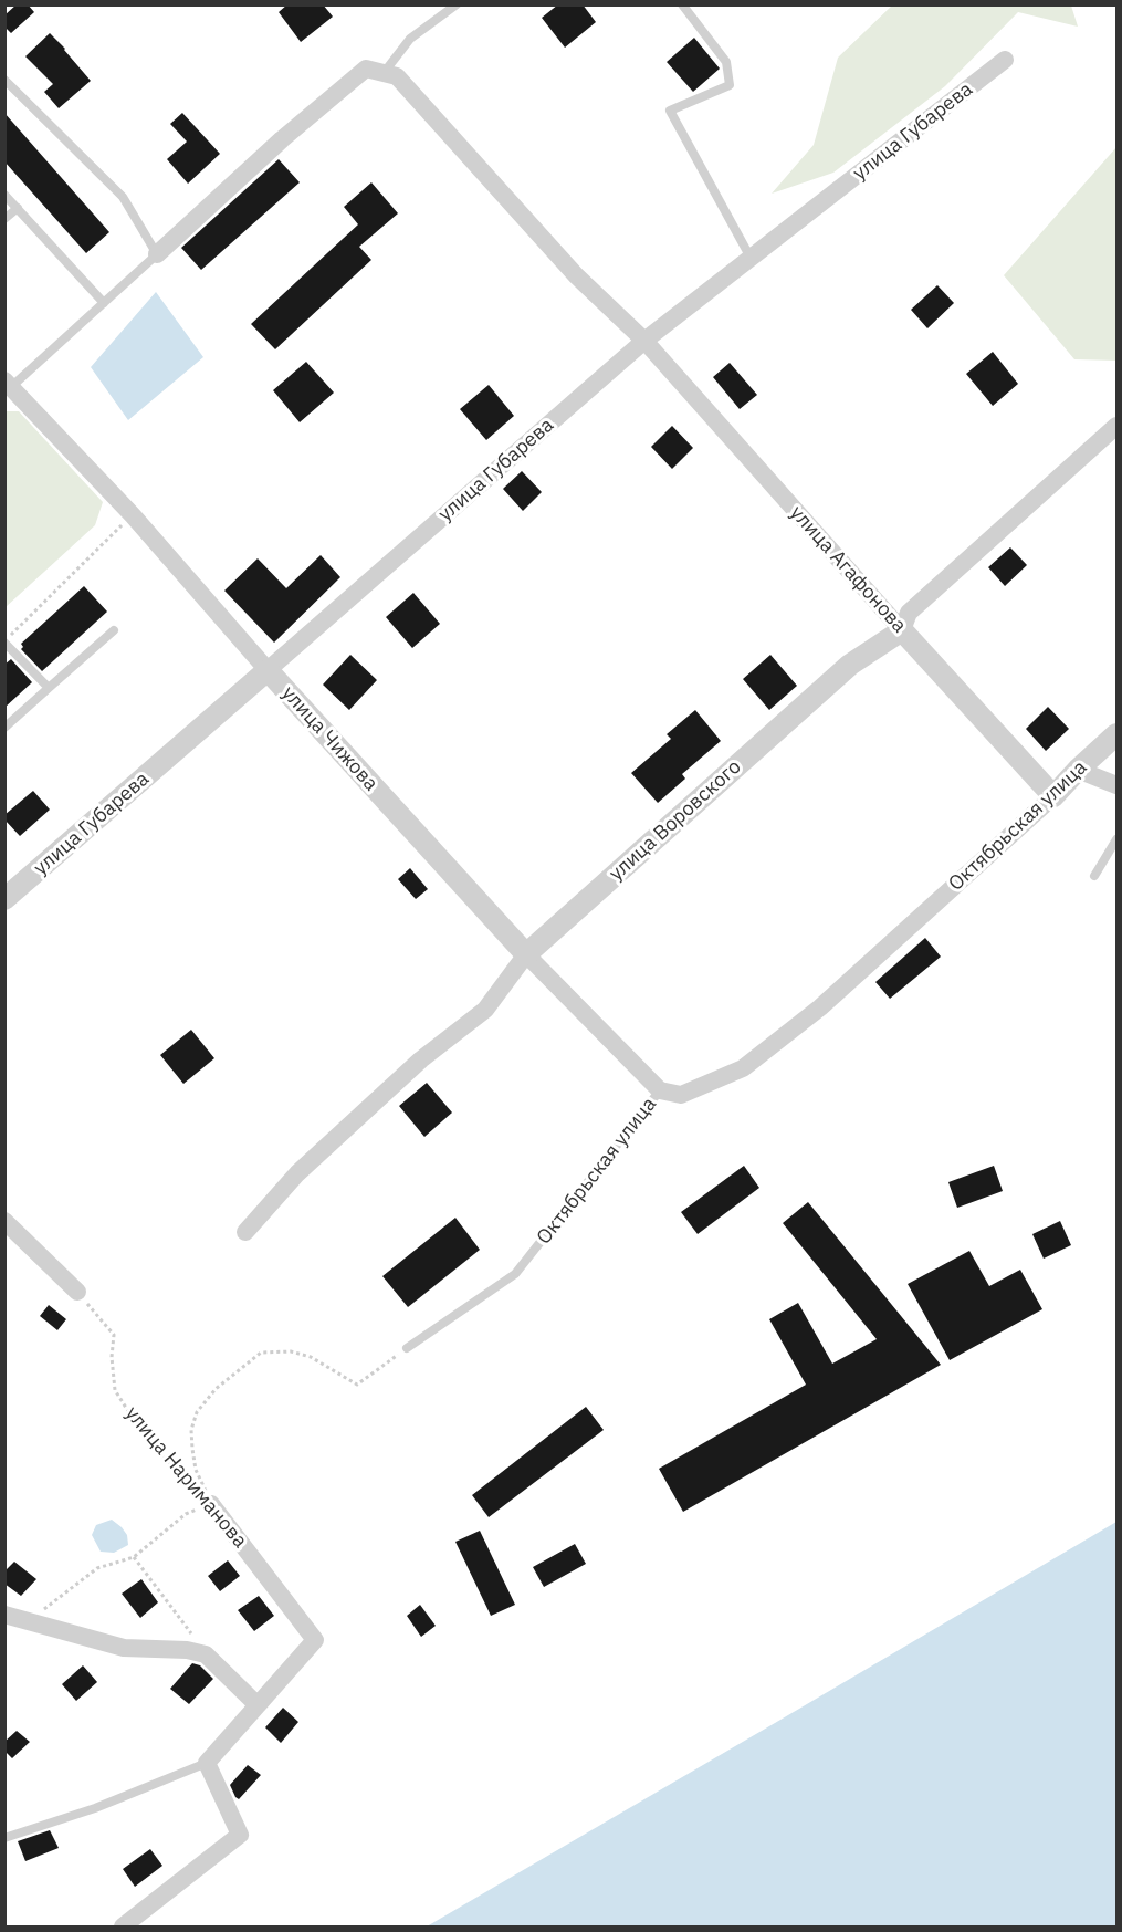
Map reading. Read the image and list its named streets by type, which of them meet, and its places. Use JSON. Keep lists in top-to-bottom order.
{
  "streets": {
    "street": [
      "улица Губарева",
      "улица Агафонова",
      "улица Чижова",
      "улица Воровского",
      "Октябрьская улица",
      "улица Нариманова"
    ]
  },
  "crossings": [
    ["улица Губарева", "улица Агафонова"],
    ["улица Губарева", "улица Чижова"],
    ["улица Агафонова", "улица Воровского"],
    ["улица Агафонова", "Октябрьская улица"],
    ["улица Чижова", "улица Воровского"],
    ["улица Чижова", "Октябрьская улица"]
  ]
}
